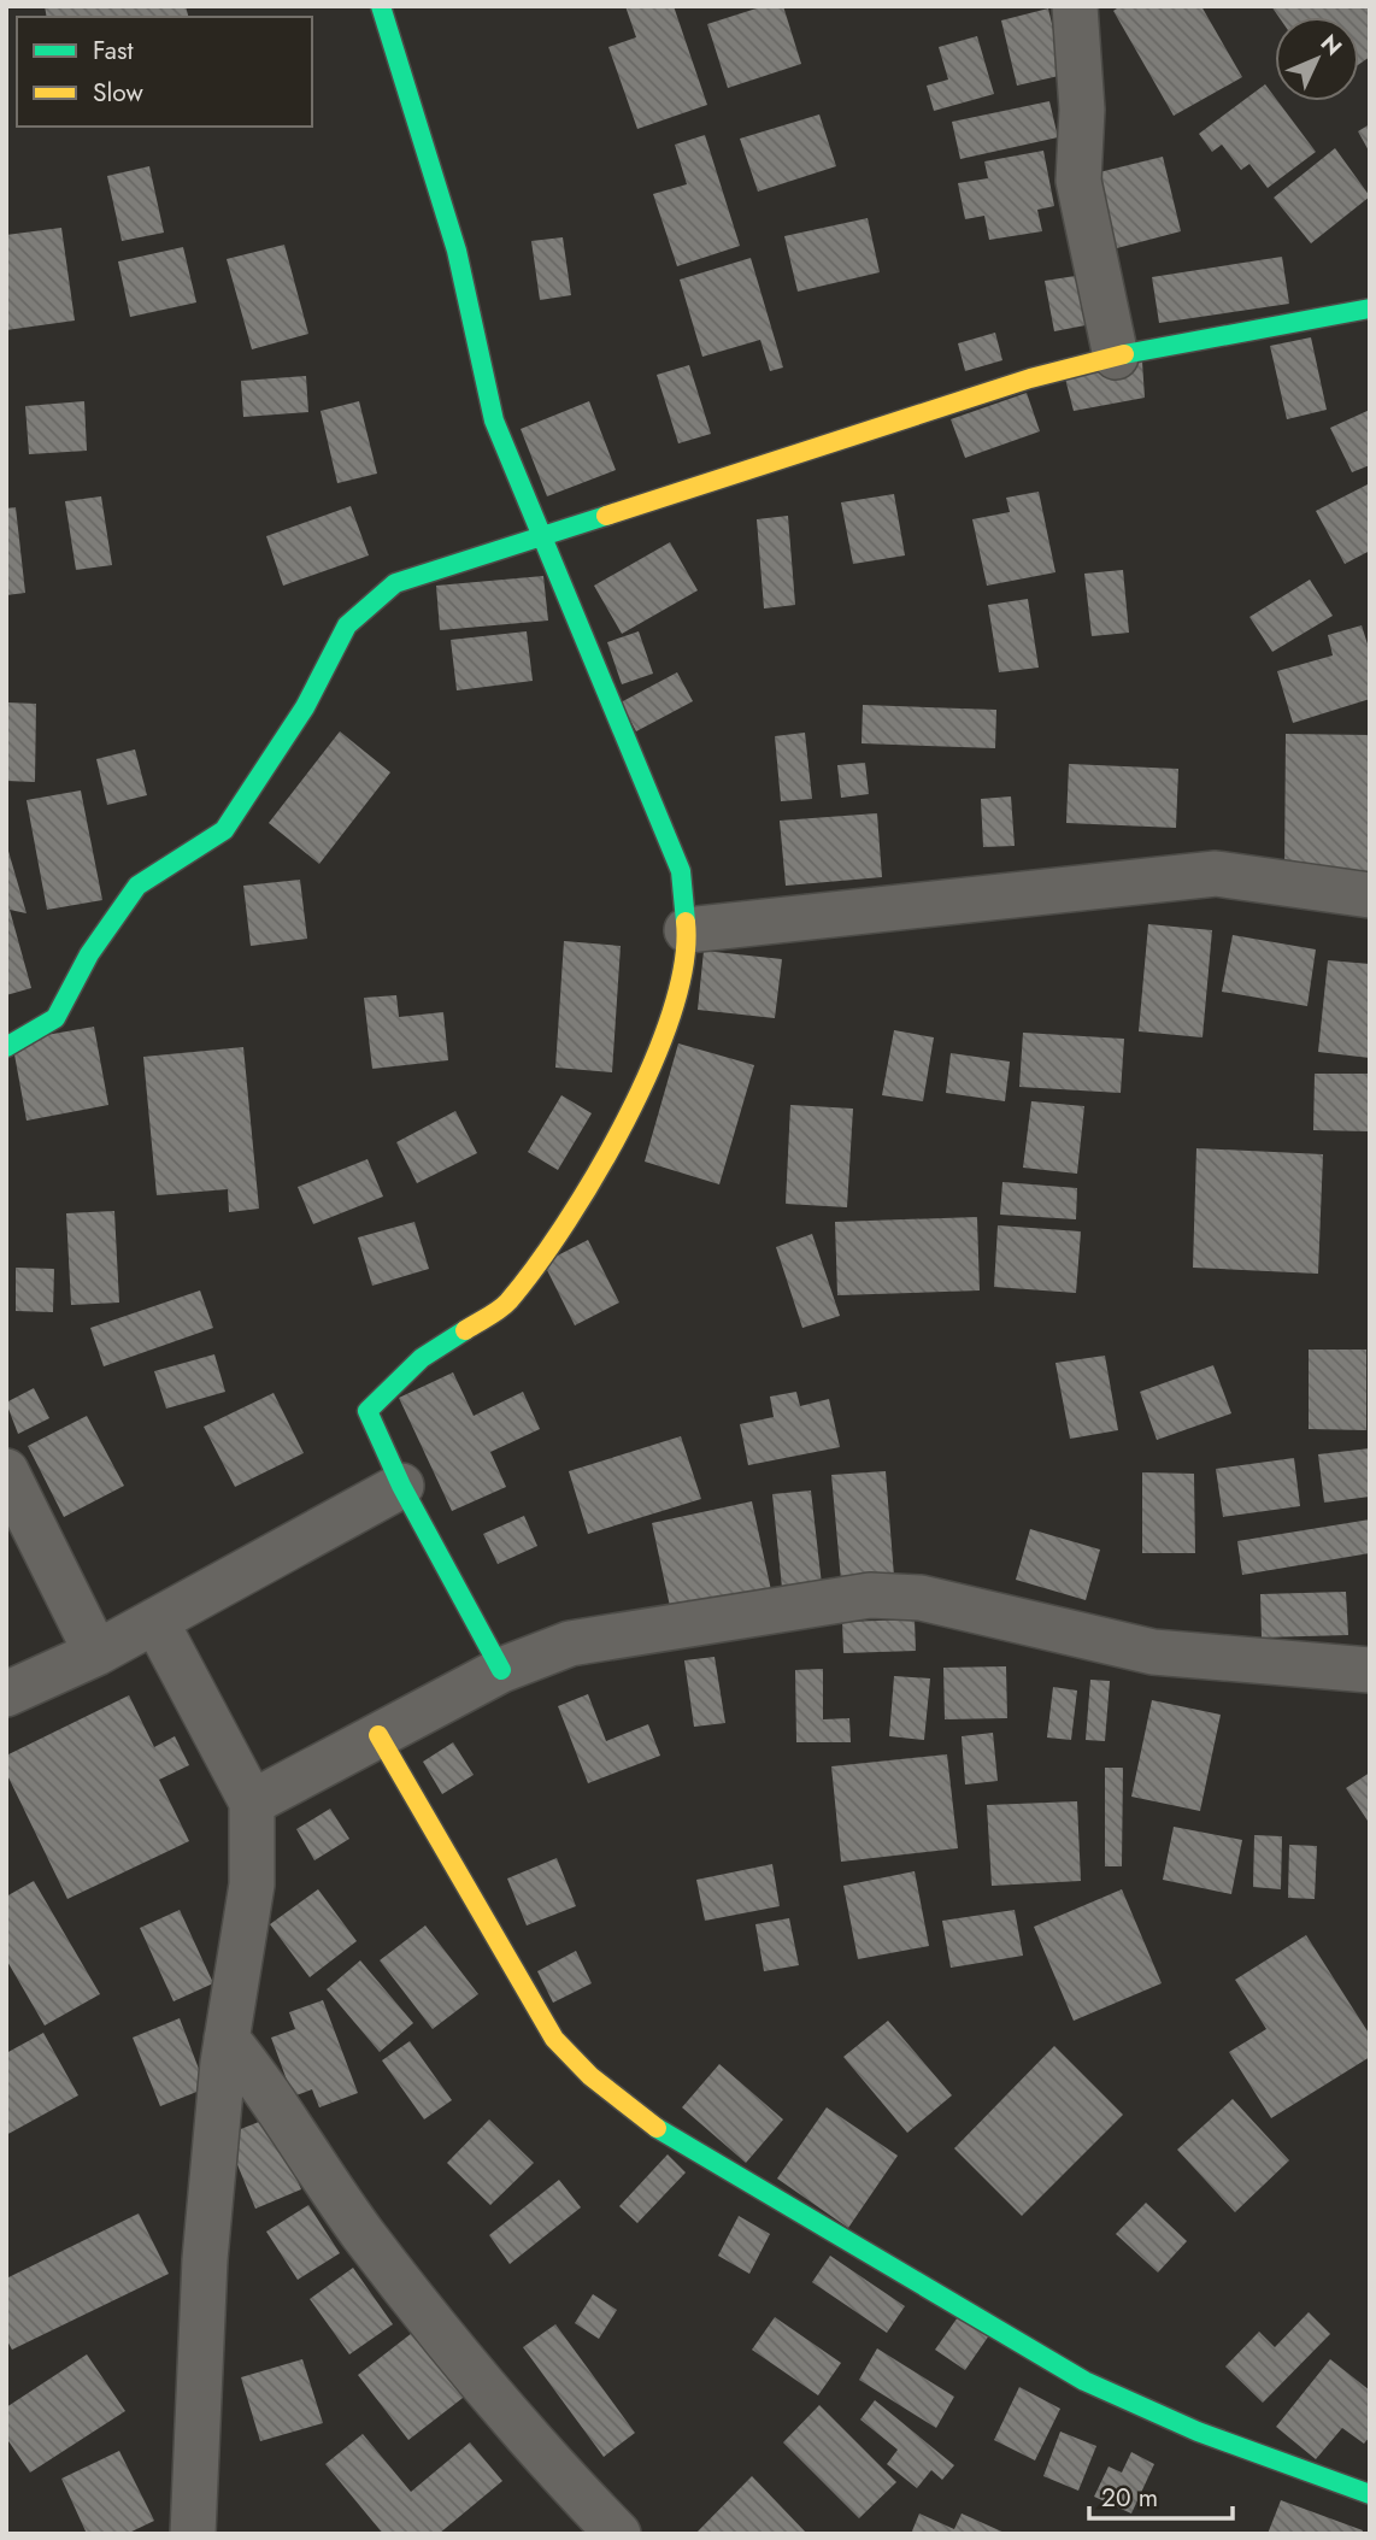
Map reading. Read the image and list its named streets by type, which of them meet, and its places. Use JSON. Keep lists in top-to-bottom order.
{
  "legend": ["Fast", "Slow"],
  "scale_bar": "20 m",
  "north": "top right"
}
